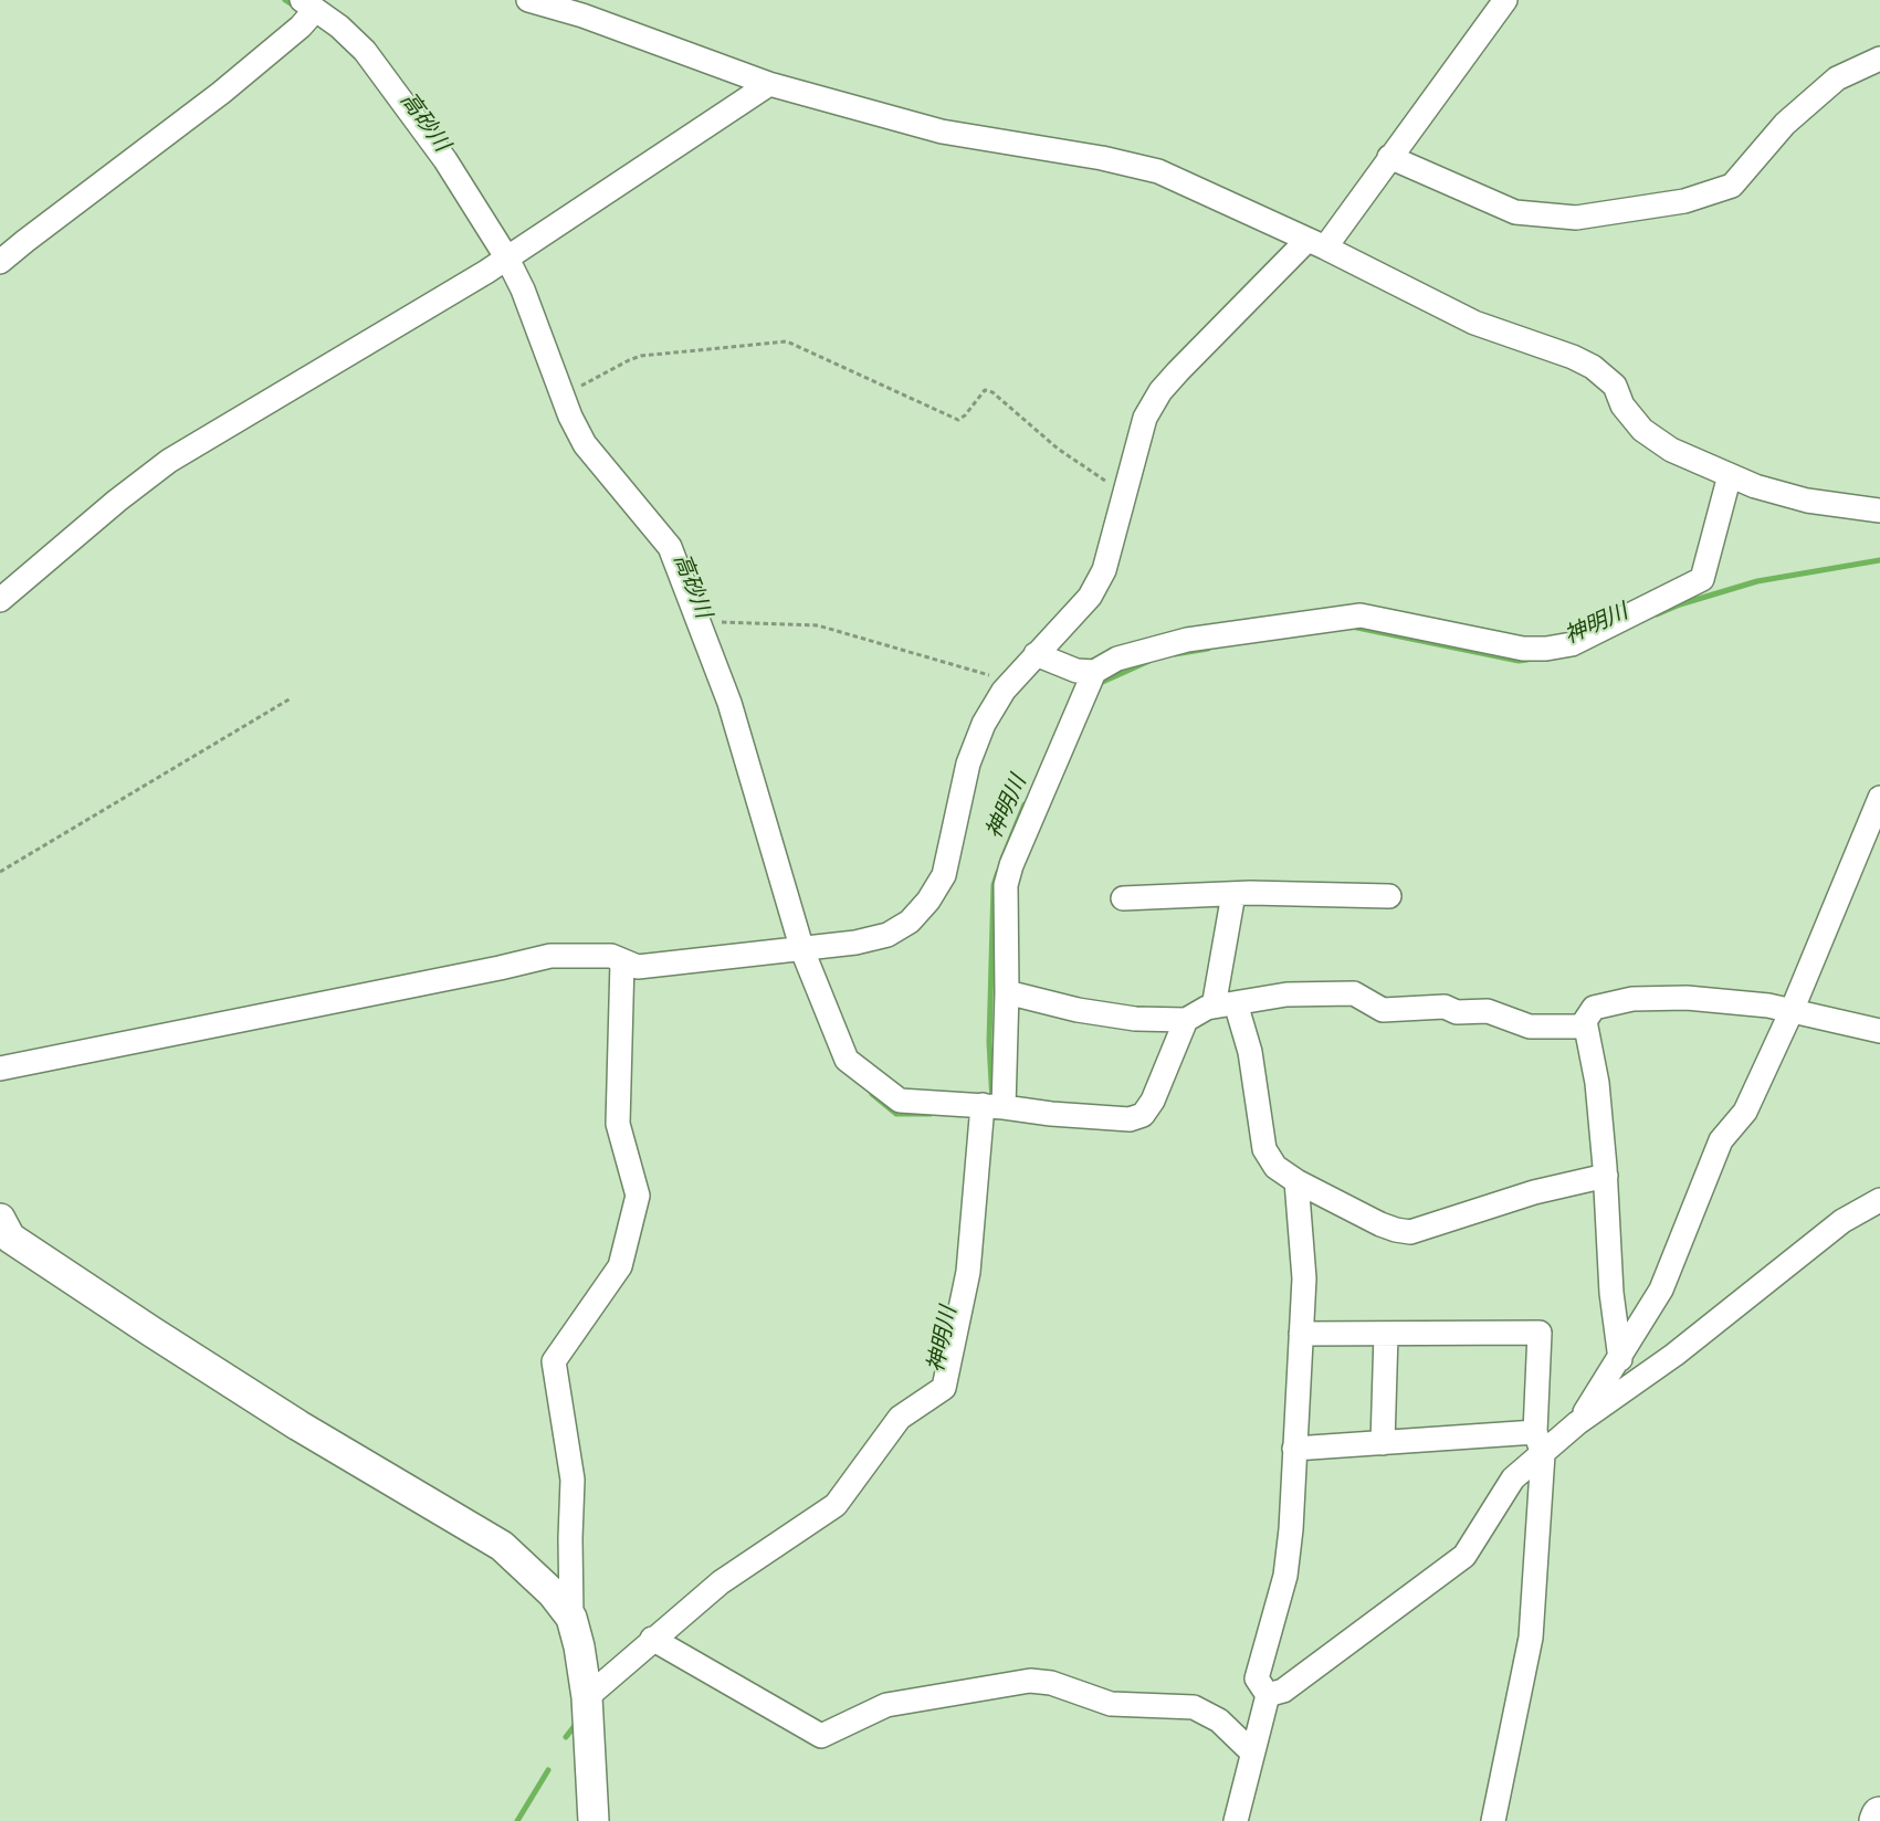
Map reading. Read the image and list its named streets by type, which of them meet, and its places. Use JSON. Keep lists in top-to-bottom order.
{
  "water": ["高砂川", "神明川"]
}
